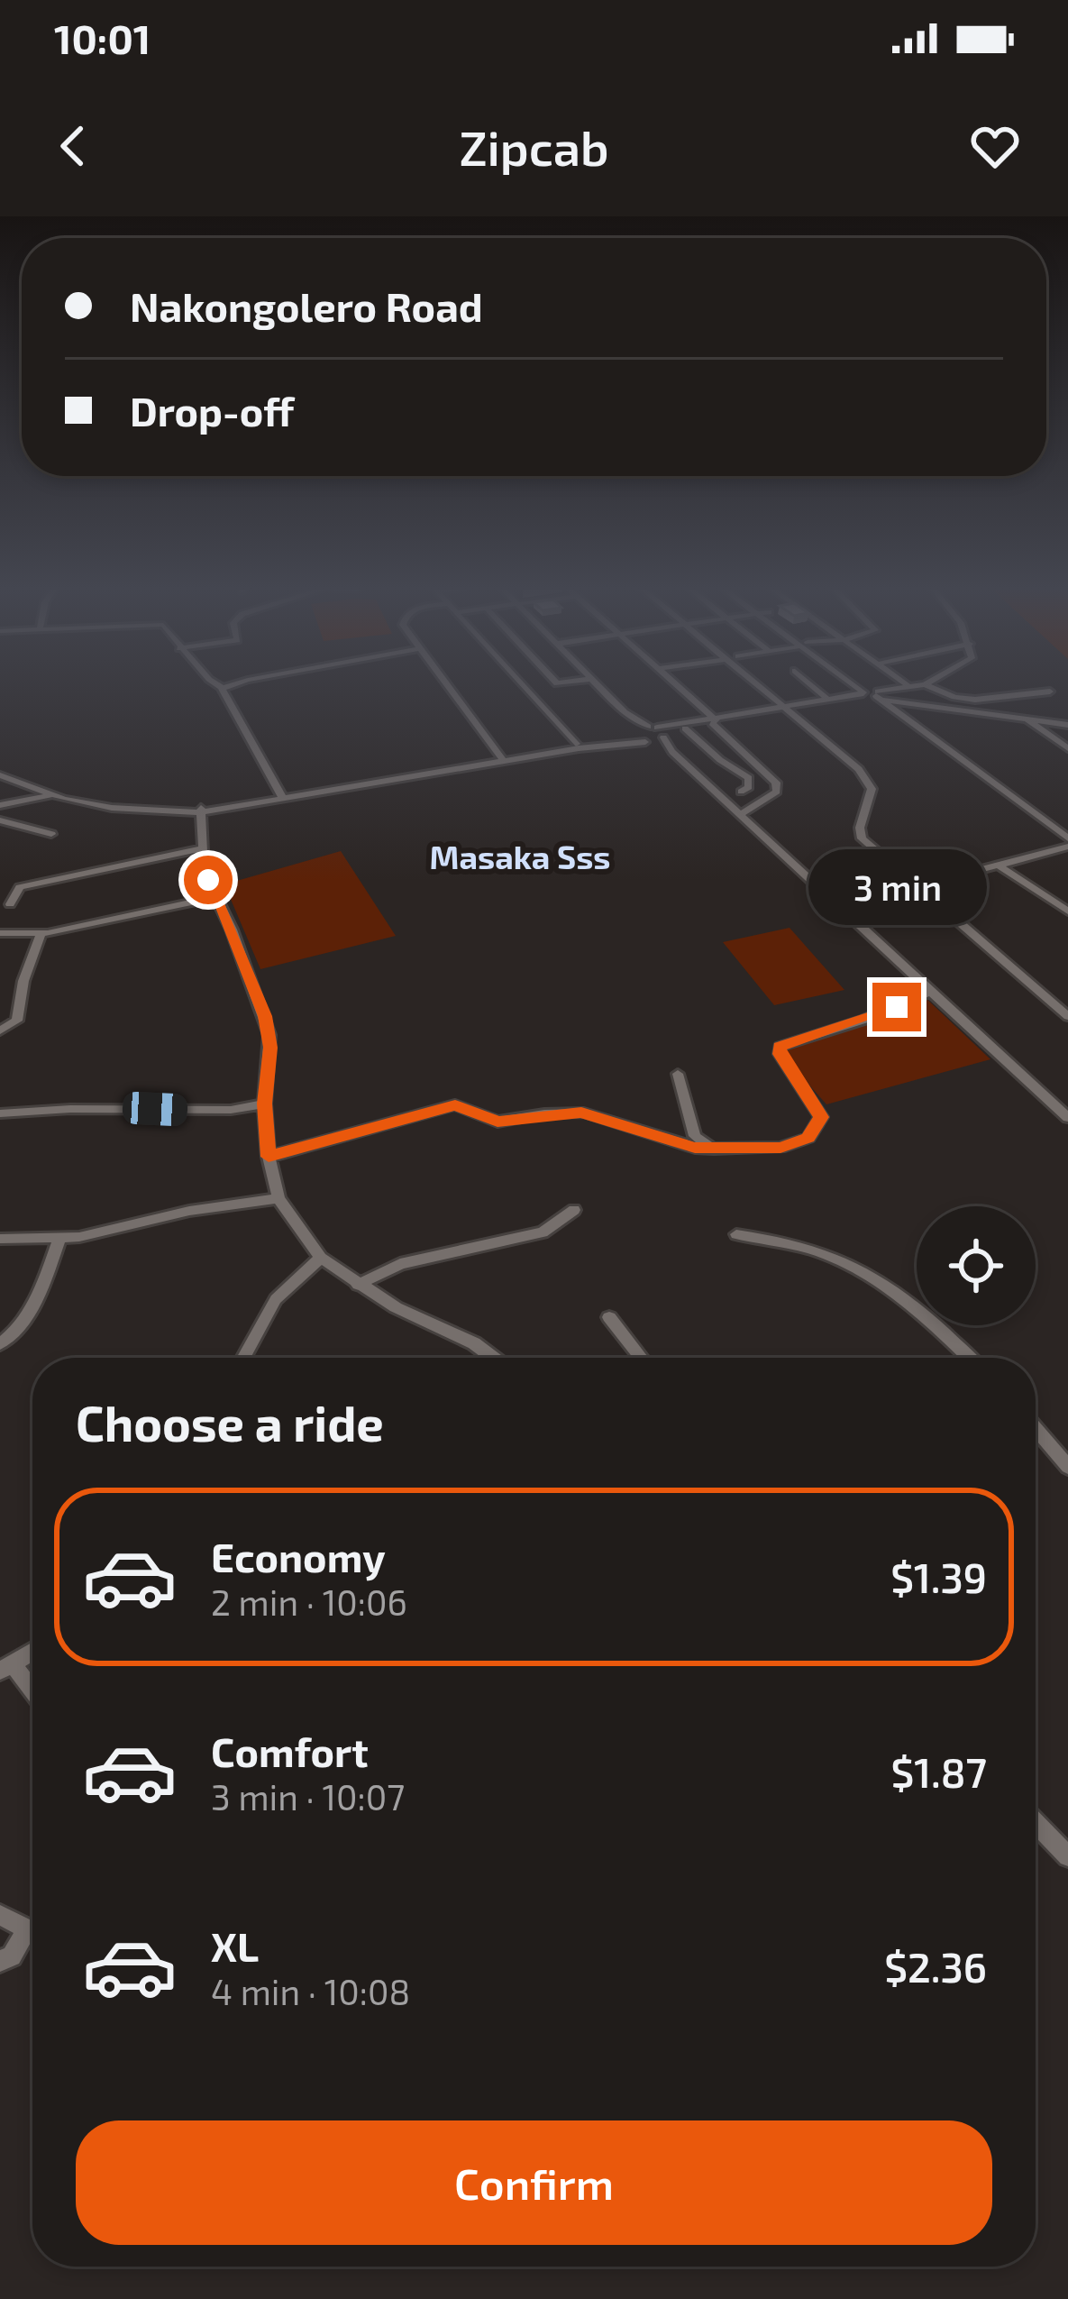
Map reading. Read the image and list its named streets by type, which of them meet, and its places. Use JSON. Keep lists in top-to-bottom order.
{
  "districts": ["Masaka Sss"],
  "page": {
    "status": "10:01",
    "header": "Zipcab",
    "banner": ["Nakongolero Road", "Drop-off"],
    "bubble": "3 min",
    "heading": "Choose a ride",
    "list": [
      {
        "name": "Economy",
        "note": "2 min · 10:06",
        "value": "$1.39"
      },
      {
        "name": "Comfort",
        "note": "3 min · 10:07",
        "value": "$1.87"
      },
      {
        "name": "XL",
        "note": "4 min · 10:08",
        "value": "$2.36"
      }
    ],
    "buttons": "Confirm"
  }
}
